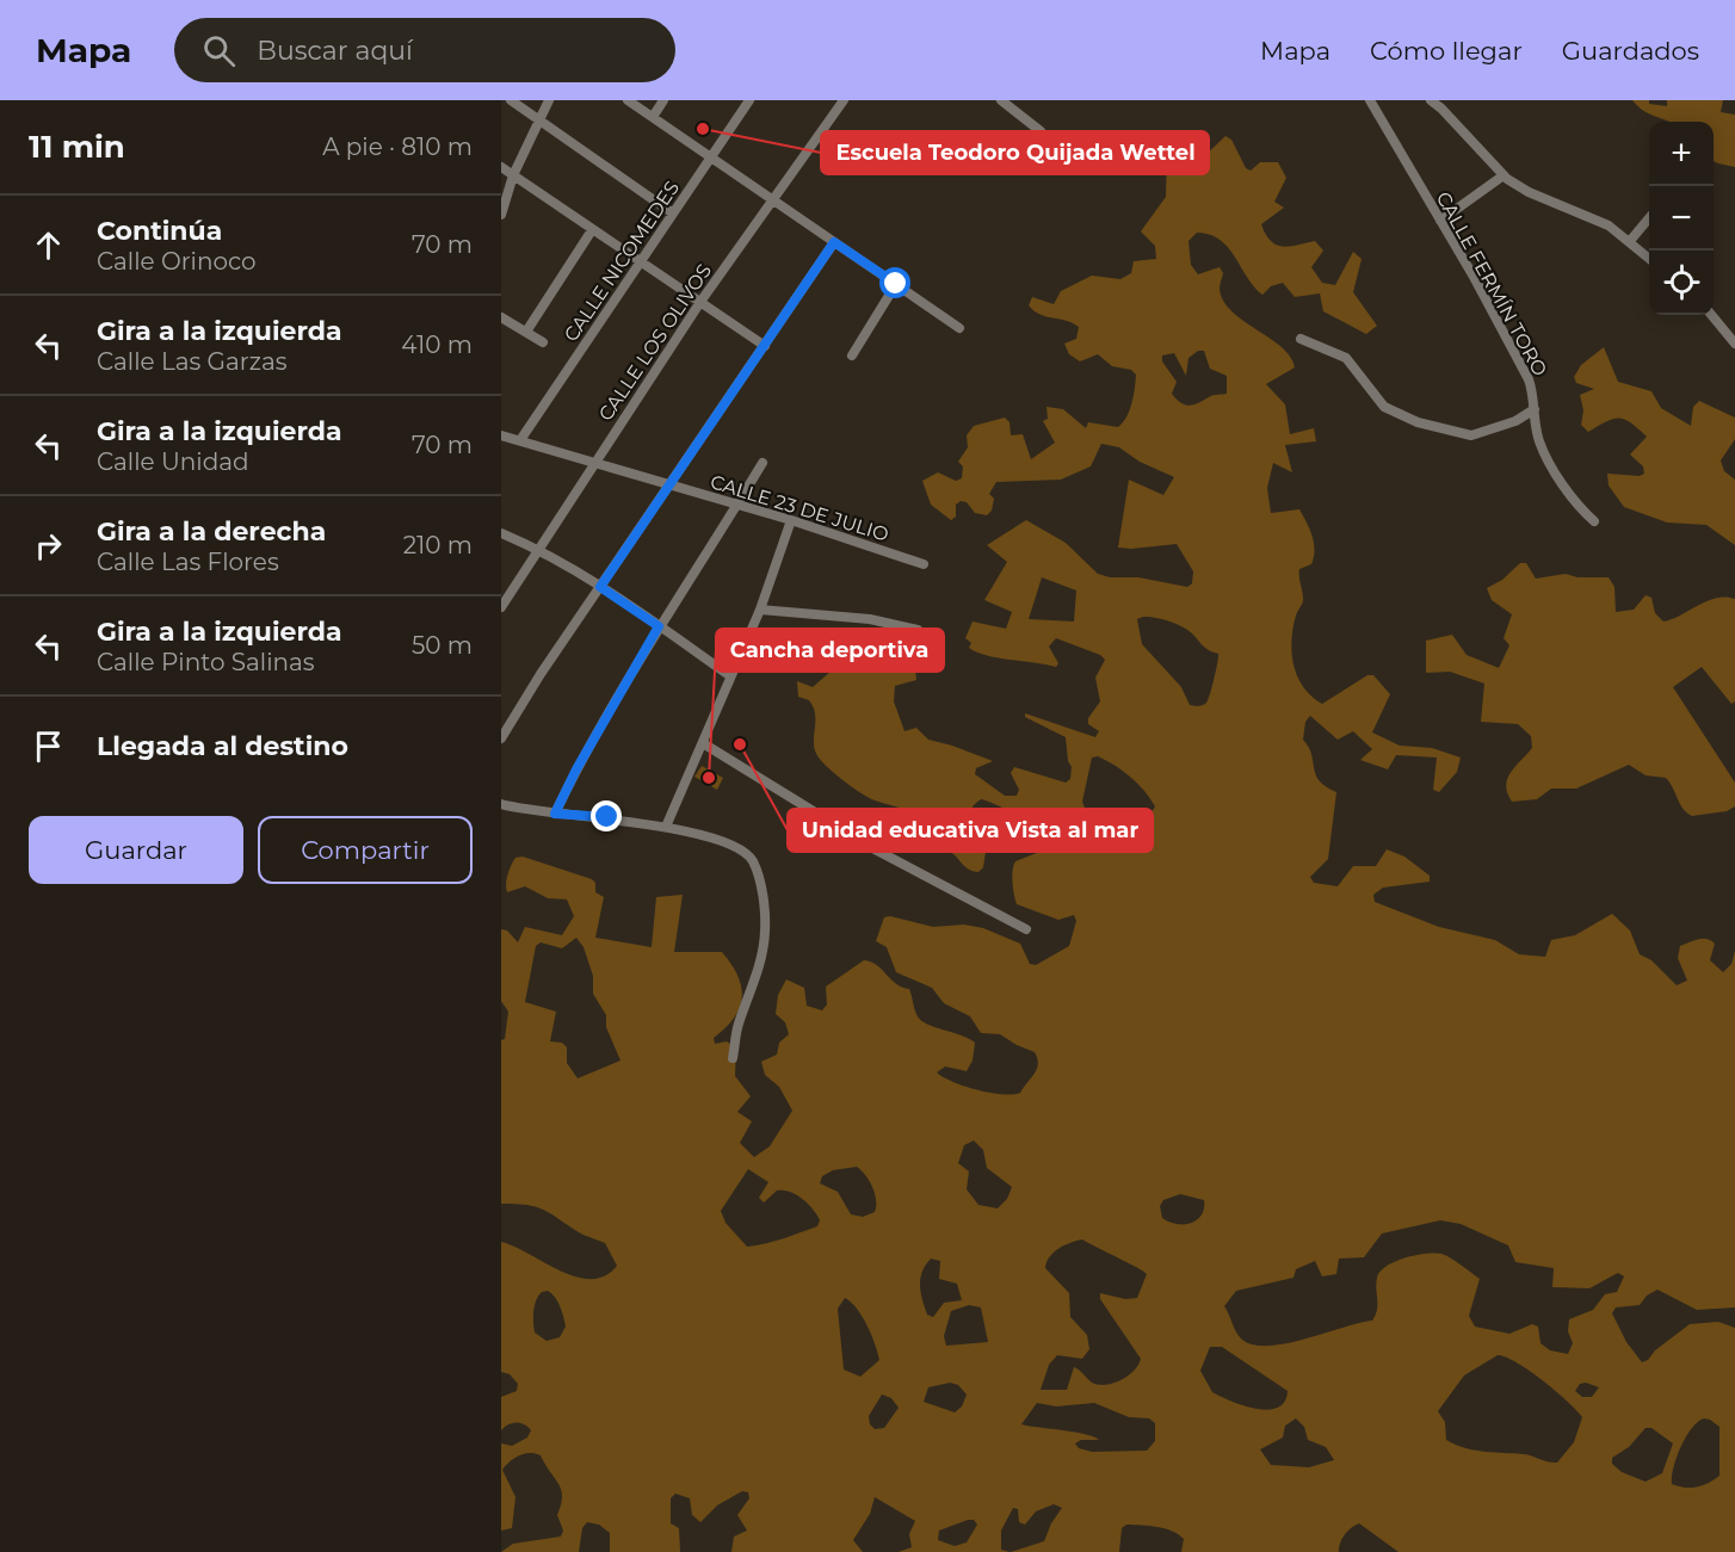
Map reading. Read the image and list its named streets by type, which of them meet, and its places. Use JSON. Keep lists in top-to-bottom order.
{
  "streets": {
    "street": [
      "CALLE NICOMEDES",
      "CALLE FERMÍN TORO",
      "CALLE LOS OLIVOS",
      "CALLE 23 DE JULIO"
    ]
  },
  "crossings": [
    ["CALLE NICOMEDES", "CALLE 23 DE JULIO"],
    ["CALLE LOS OLIVOS", "CALLE 23 DE JULIO"]
  ],
  "places": ["Escuela Teodoro Quijada Wettel", "Unidad educativa Vista al mar", "Cancha deportiva"],
  "page": {
    "header": "Mapa",
    "search": "Buscar aquí",
    "nav": ["Mapa", "Cómo llegar", "Guardados"],
    "heading": ["11 min", "A pie · 810 m"],
    "map_buttons": ["+", "−"],
    "list": [
      ["Continúa", "Calle Orinoco", "70 m"],
      ["Gira a la izquierda", "Calle Las Garzas", "410 m"],
      ["Gira a la izquierda", "Calle Unidad", "70 m"],
      ["Gira a la derecha", "Calle Las Flores", "210 m"],
      ["Gira a la izquierda", "Calle Pinto Salinas", "50 m"],
      "Llegada al destino"
    ],
    "buttons": ["Guardar", "Compartir"]
  }
}
